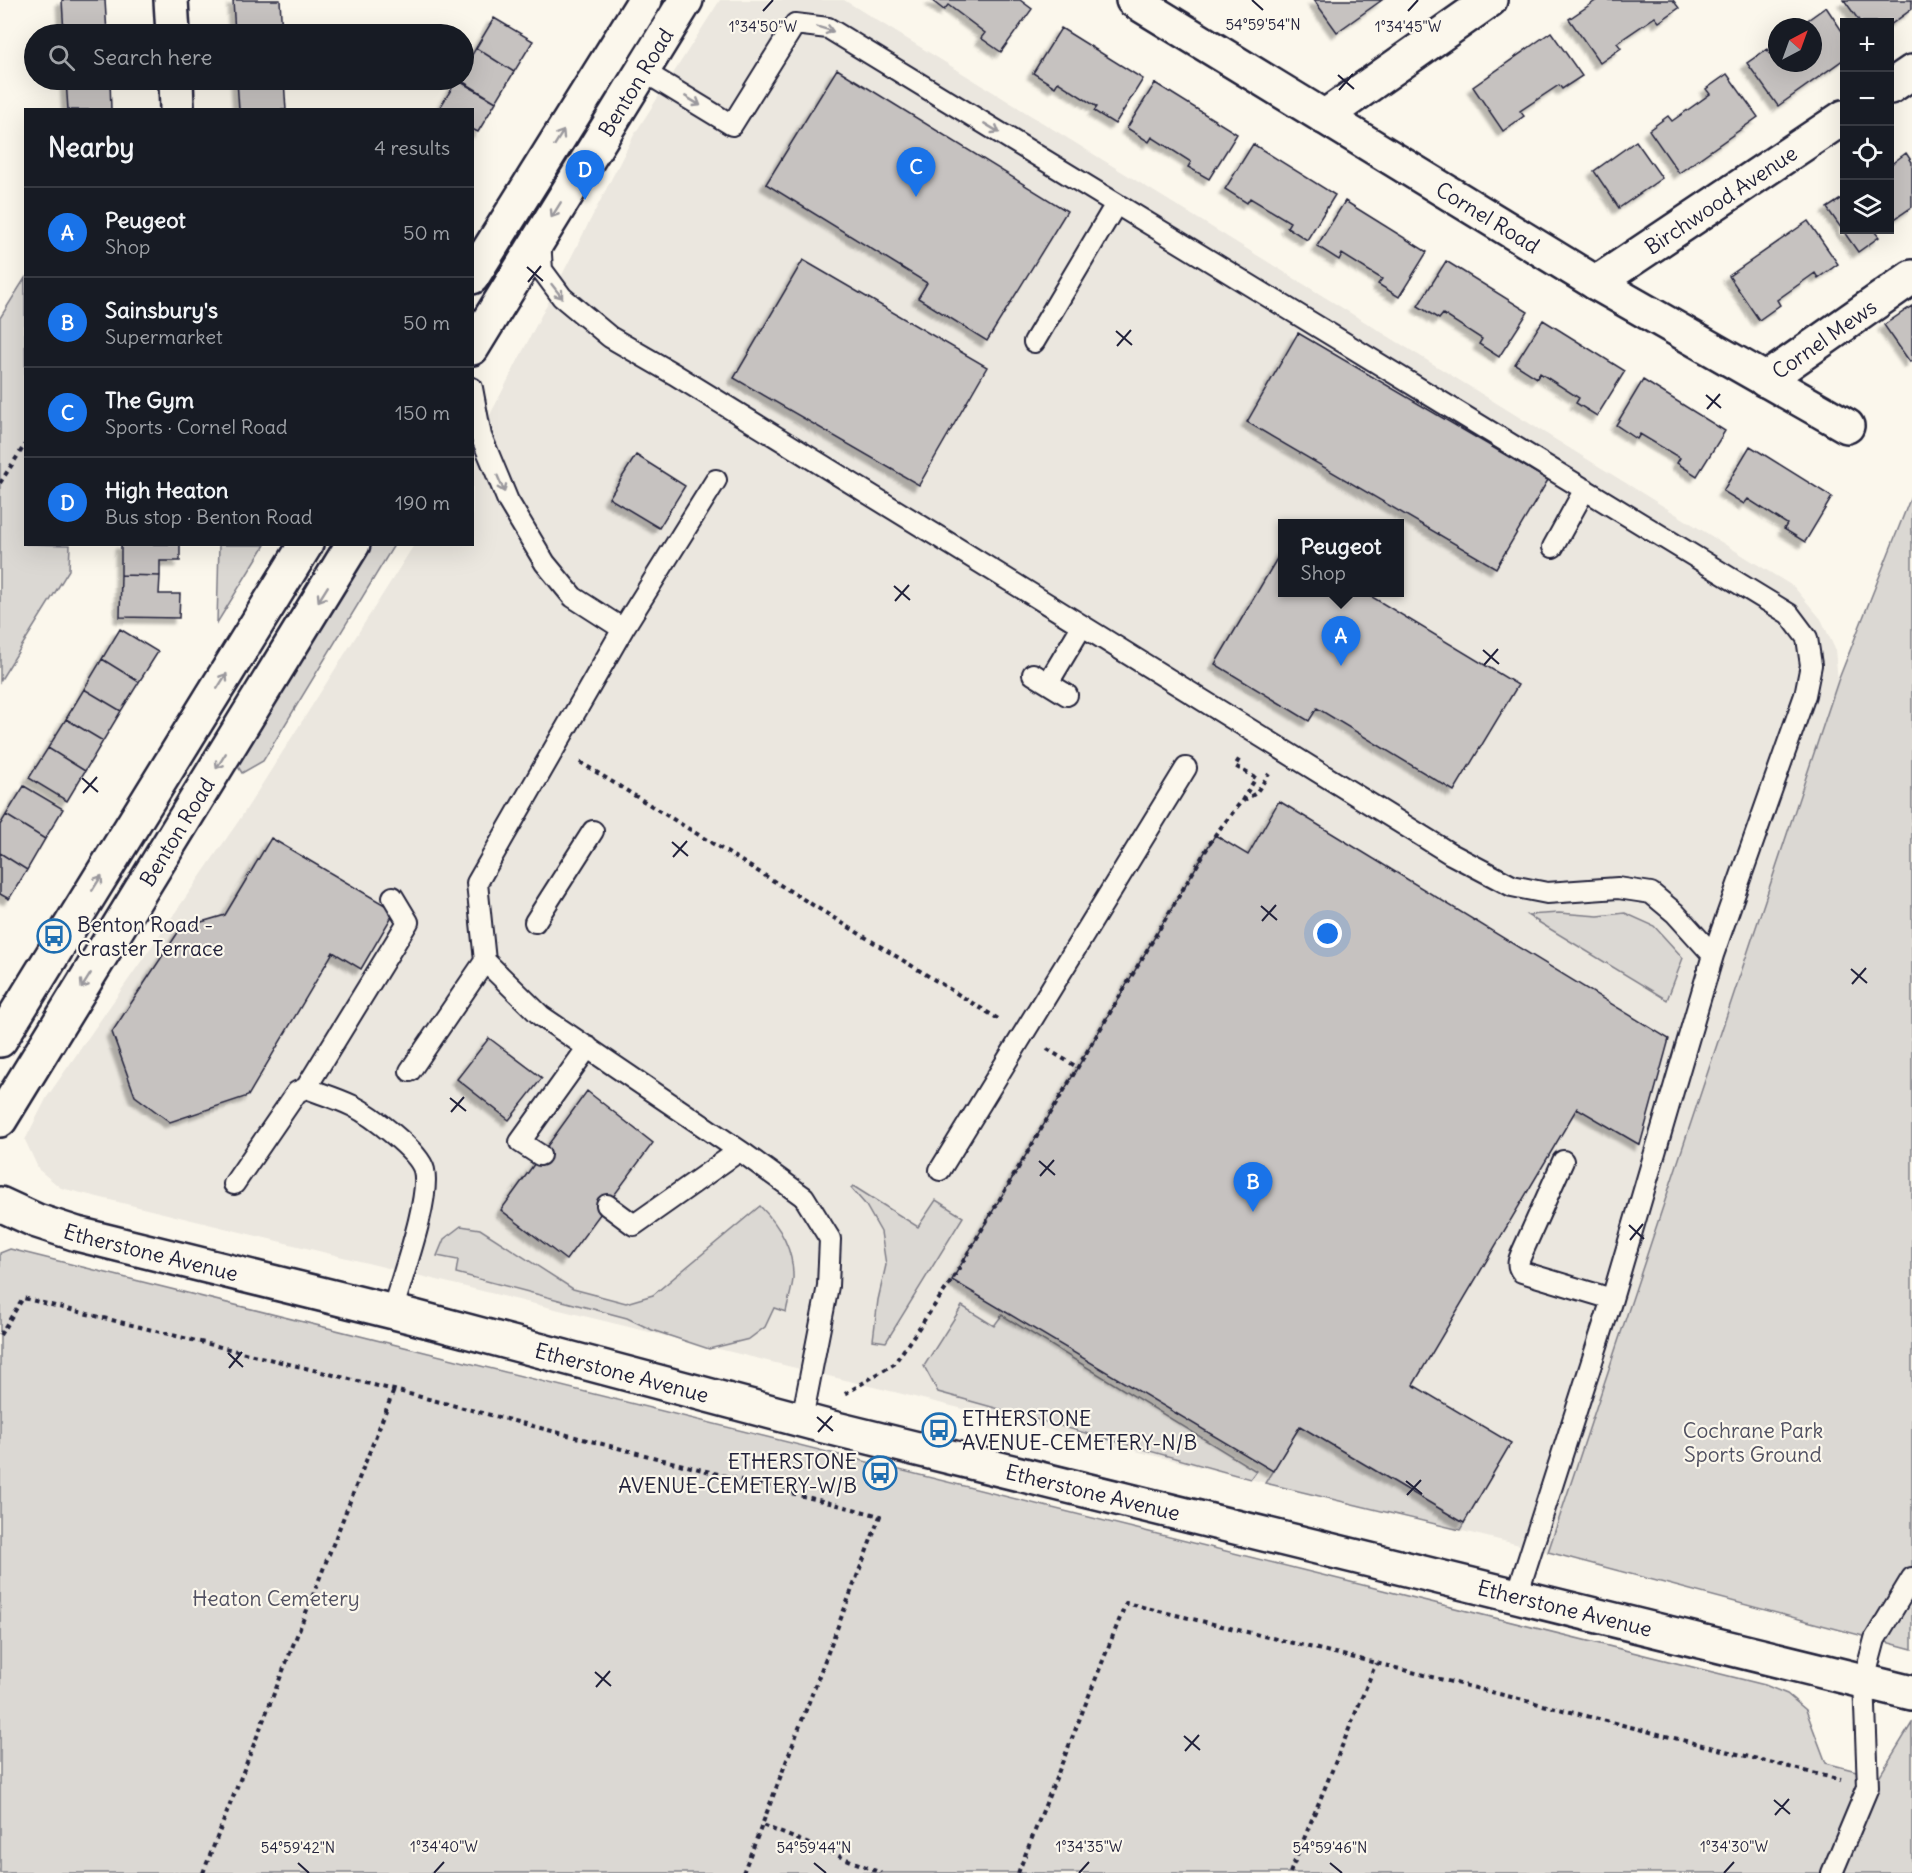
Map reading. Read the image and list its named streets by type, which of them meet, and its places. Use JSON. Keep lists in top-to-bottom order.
{
  "streets": {
    "street": [
      "Benton Road",
      "Birchwood Avenue",
      "Cornel Road",
      "Cornel Mews",
      "Etherstone Avenue"
    ]
  },
  "crossings": [
    ["Birchwood Avenue", "Cornel Road"],
    ["Cornel Road", "Cornel Mews"]
  ],
  "parks": ["Cochrane Park Sports Ground", "Heaton Cemetery"],
  "places": {
    "bus stop": ["Benton Road - Craster Terrace", "ETHERSTONE AVENUE-CEMETERY-N/B", "ETHERSTONE AVENUE-CEMETERY-W/B"]
  },
  "north": "top right",
  "page": {
    "map_buttons": ["+", "−"],
    "search": "Search here",
    "heading": ["Nearby", "4 results"],
    "pins": [
      "C",
      "D",
      "A",
      "B"
    ],
    "list": [
      {
        "mark": "A",
        "name": "Peugeot",
        "note": "Shop",
        "value": "50 m"
      },
      {
        "mark": "B",
        "name": "Sainsbury's",
        "note": "Supermarket",
        "value": "50 m"
      },
      {
        "mark": "C",
        "name": "The Gym",
        "note": "Sports · Cornel Road",
        "value": "150 m"
      },
      {
        "mark": "D",
        "name": "High Heaton",
        "note": "Bus stop · Benton Road",
        "value": "190 m"
      }
    ],
    "popup": ["Peugeot", "Shop"]
  },
  "coordinates": [
    "54°59'54\"N",
    "1°34'50\"W",
    "1°34'45\"W",
    "1°34'40\"W",
    "1°34'35\"W",
    "1°34'30\"W",
    "54°59'42\"N",
    "54°59'44\"N",
    "54°59'46\"N"
  ]
}
